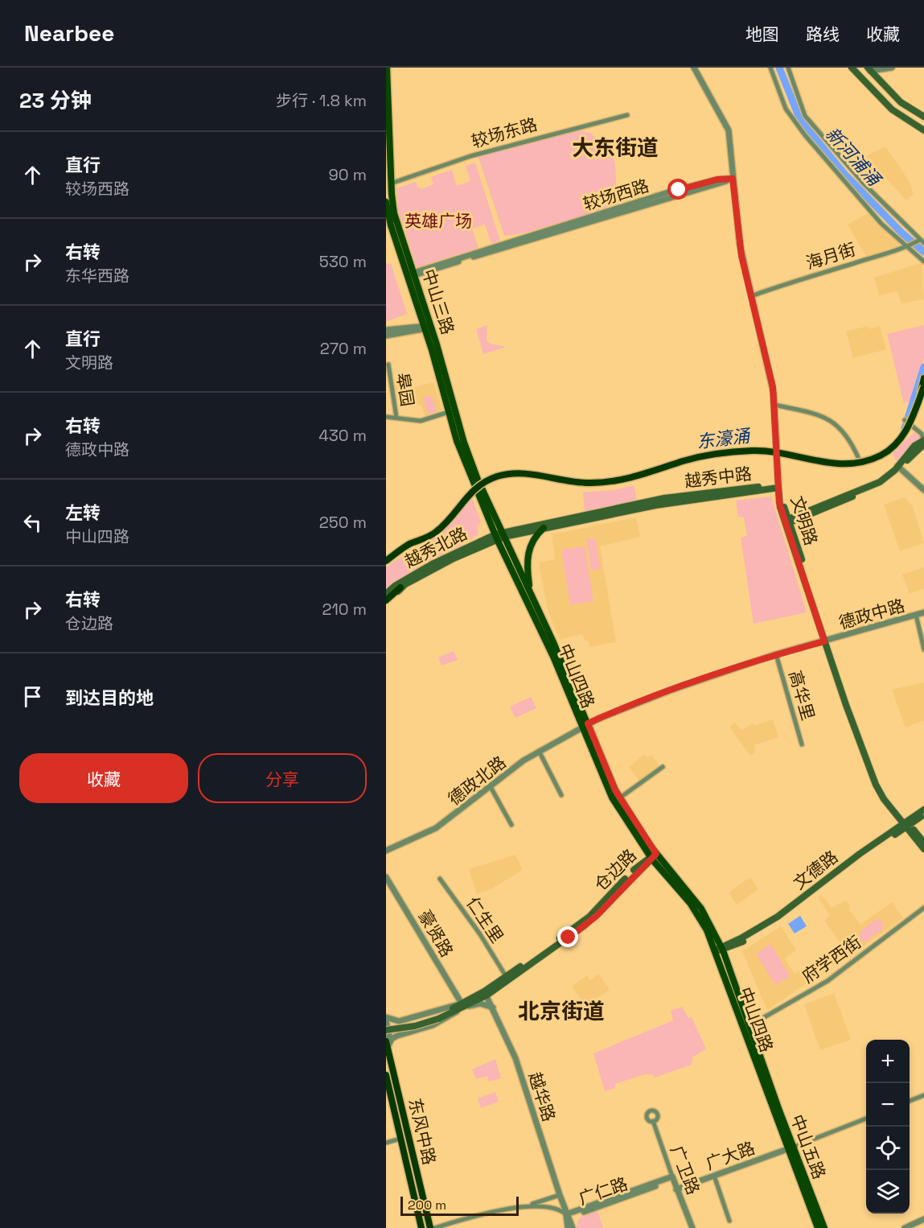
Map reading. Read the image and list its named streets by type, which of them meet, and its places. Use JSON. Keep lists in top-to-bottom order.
{
  "streets": {
    "highway": ["东风中路"],
    "main road": [
      "中山三路",
      "越秀中路",
      "文明路",
      "越秀北路",
      "中山四路",
      "仓边路",
      "文德路",
      "中山五路"
    ],
    "street": [
      "较场东路",
      "较场西路",
      "海月街",
      "皋园",
      "德政中路",
      "高华里",
      "德政北路",
      "仁生里",
      "豪贤路",
      "府学西街",
      "越华路",
      "广大路",
      "广卫路",
      "广仁路"
    ]
  },
  "crossings": [
    ["较场东路", "中山三路"],
    ["较场西路", "中山三路"],
    ["中山三路", "越秀中路"],
    ["中山三路", "越秀北路"],
    ["中山三路", "中山四路"],
    ["越秀中路", "文明路"],
    ["越秀中路", "越秀北路"],
    ["越秀中路", "中山四路"],
    ["文明路", "德政中路"],
    ["文明路", "文德路"],
    ["越秀北路", "中山四路"],
    ["德政中路", "中山四路"],
    ["德政中路", "高华里"],
    ["德政中路", "德政北路"],
    ["中山四路", "德政北路"],
    ["中山四路", "仓边路"],
    ["中山四路", "文德路"],
    ["中山四路", "府学西街"],
    ["中山四路", "中山五路"],
    ["仓边路", "仁生里"],
    ["仓边路", "豪贤路"],
    ["仓边路", "越华路"],
    ["仓边路", "东风中路"],
    ["越华路", "广仁路"],
    ["中山五路", "广大路"],
    ["广大路", "广卫路"],
    ["广卫路", "广仁路"]
  ],
  "districts": ["大东街道", "北京街道"],
  "water": ["新河浦涌", "东濠涌"],
  "parks": ["英雄广场"],
  "scale_bar": "200 m",
  "page": {
    "header": "Nearbee",
    "nav": ["地图", "路线", "收藏"],
    "heading": ["23 分钟", "步行 · 1.8 km"],
    "list": [
      ["直行", "较场西路", "90 m"],
      ["右转", "东华西路", "530 m"],
      ["直行", "文明路", "270 m"],
      ["右转", "德政中路", "430 m"],
      ["左转", "中山四路", "250 m"],
      ["右转", "仓边路", "210 m"],
      "到达目的地"
    ],
    "buttons": ["收藏", "分享"],
    "map_buttons": ["+", "−"],
    "scale": "200 m"
  }
}
